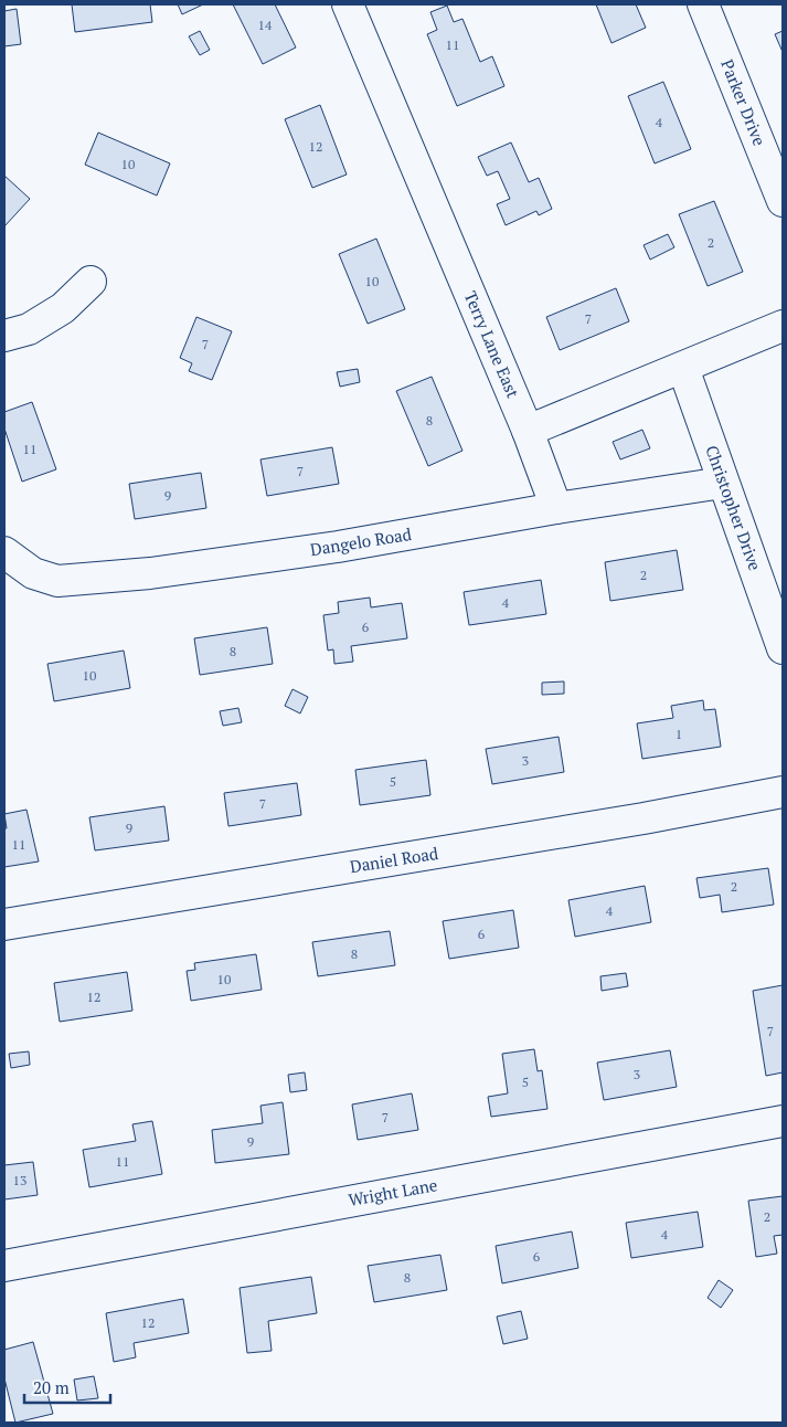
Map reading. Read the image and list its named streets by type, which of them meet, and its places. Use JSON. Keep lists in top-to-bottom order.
{
  "streets": {
    "street": [
      "Parker Drive",
      "Terry Lane East",
      "Christopher Drive",
      "Dangelo Road",
      "Daniel Road",
      "Wright Lane"
    ]
  },
  "crossings": [
    ["Terry Lane East", "Dangelo Road"],
    ["Christopher Drive", "Dangelo Road"]
  ],
  "house_numbers": [
    "14",
    "11",
    "4",
    "12",
    "10",
    "2",
    "10",
    "7",
    "7",
    "8",
    "11",
    "7",
    "9",
    "2",
    "4",
    "6",
    "8",
    "10",
    "1",
    "3",
    "5",
    "7",
    "9",
    "11",
    "2",
    "4",
    "6",
    "8",
    "10",
    "12",
    "7",
    "3",
    "5",
    "7",
    "9",
    "11",
    "13",
    "2",
    "4",
    "6",
    "8",
    "12"
  ],
  "scale_bar": "20 m"
}
